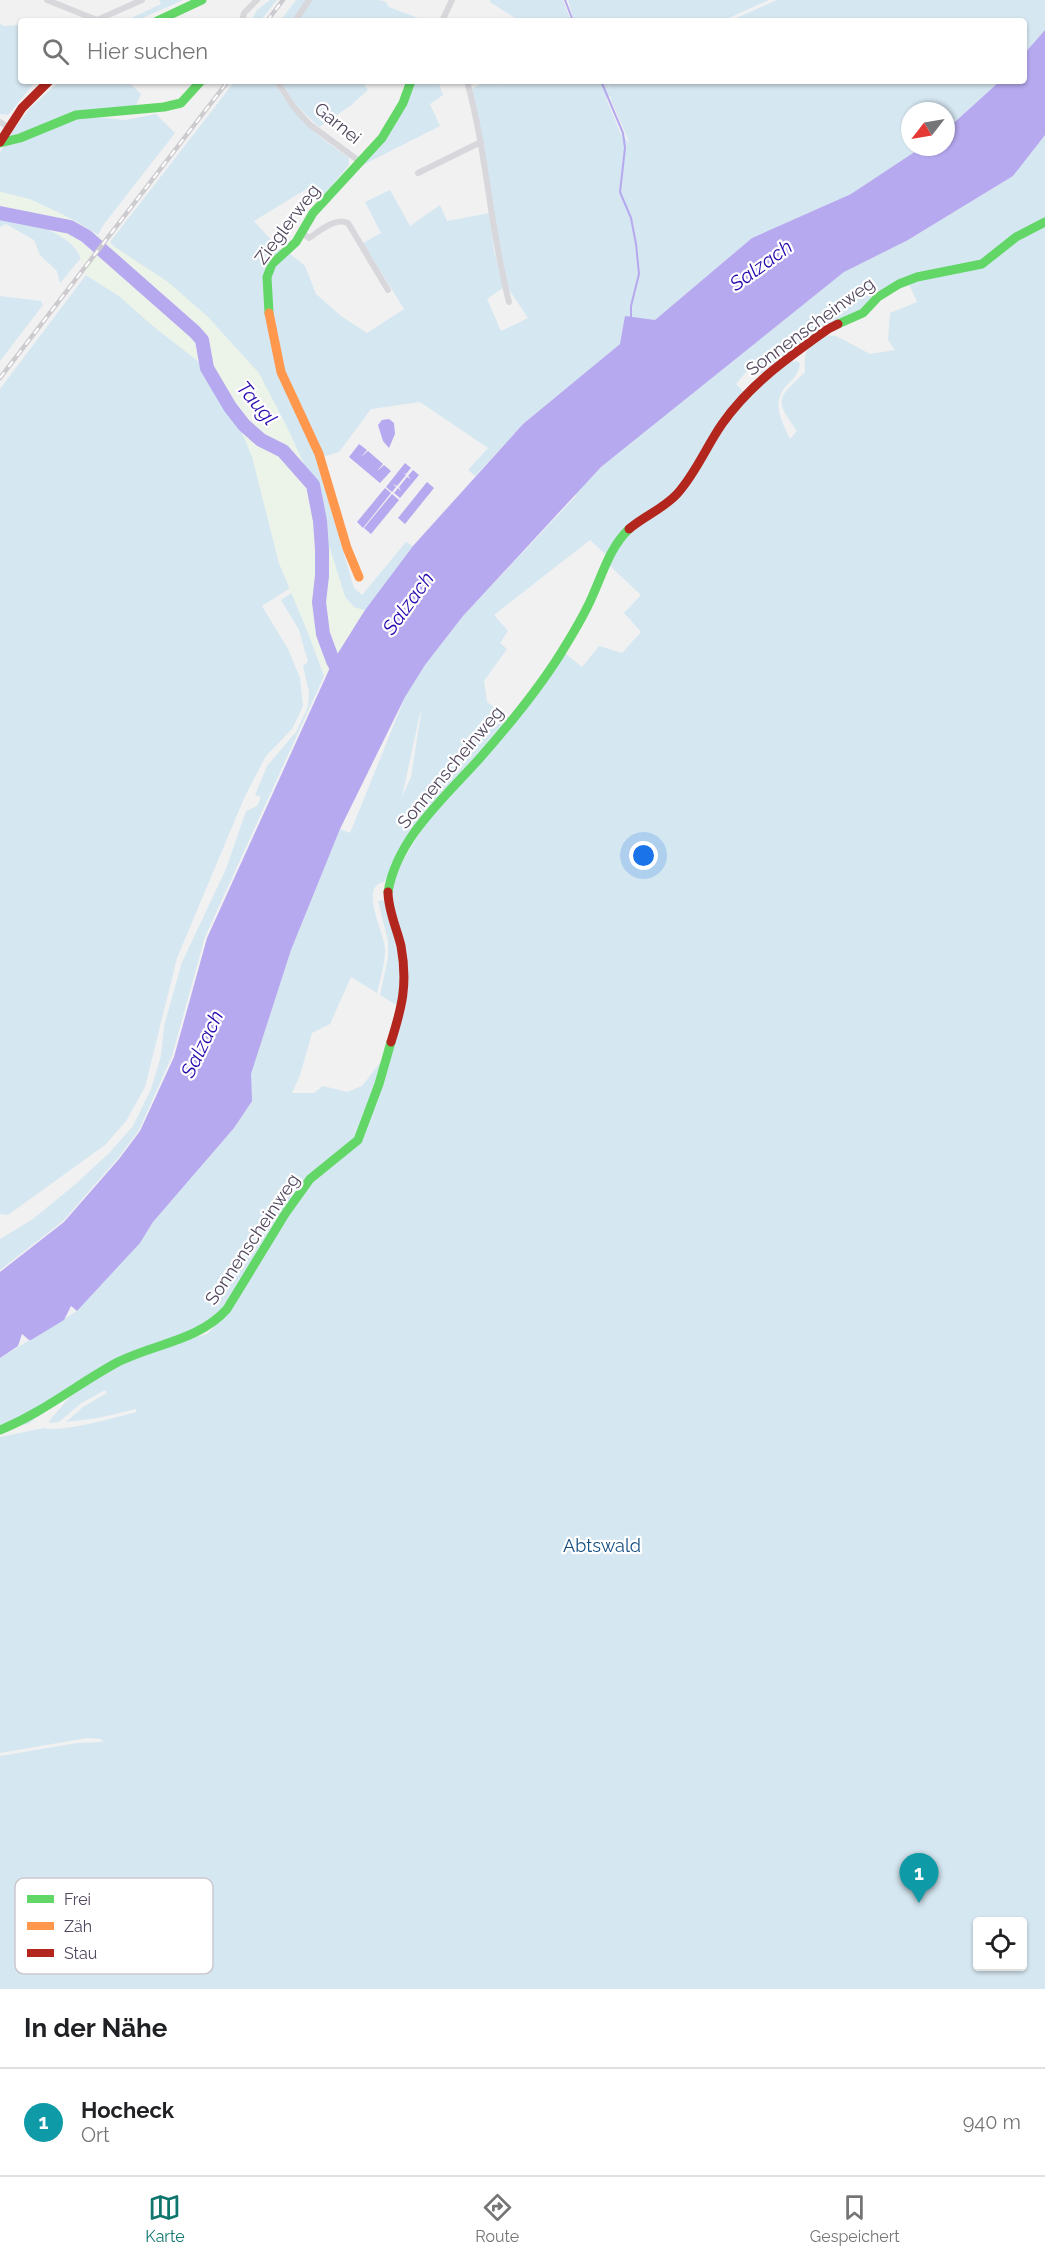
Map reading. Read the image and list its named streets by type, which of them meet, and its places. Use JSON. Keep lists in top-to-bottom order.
{
  "streets": {
    "street": ["Garnei", "Zieglerweg", "Sonnenscheinweg"]
  },
  "crossings": [
    ["Garnei", "Zieglerweg"]
  ],
  "water": ["Salzach", "Taugl"],
  "parks": ["Abtswald"],
  "legend": ["Frei", "Zäh", "Stau"],
  "north": "bottom left",
  "page": {
    "search": "Hier suchen",
    "pins": "1",
    "heading": "In der Nähe",
    "list": [
      {
        "mark": "1",
        "name": "Hocheck",
        "note": "Ort",
        "value": "940 m"
      }
    ],
    "nav": ["Karte", "Route", "Gespeichert"]
  }
}
